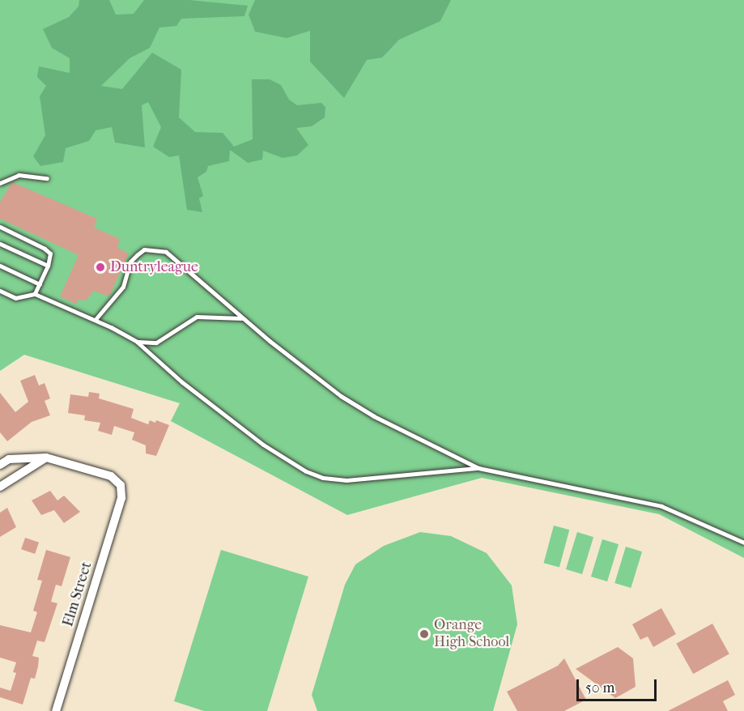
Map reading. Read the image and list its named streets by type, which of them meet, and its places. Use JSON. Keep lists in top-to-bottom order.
{
  "streets": {
    "street": ["Elm Street"]
  },
  "places": ["Duntryleague", "Orange High School"],
  "scale_bar": "50 m"
}
